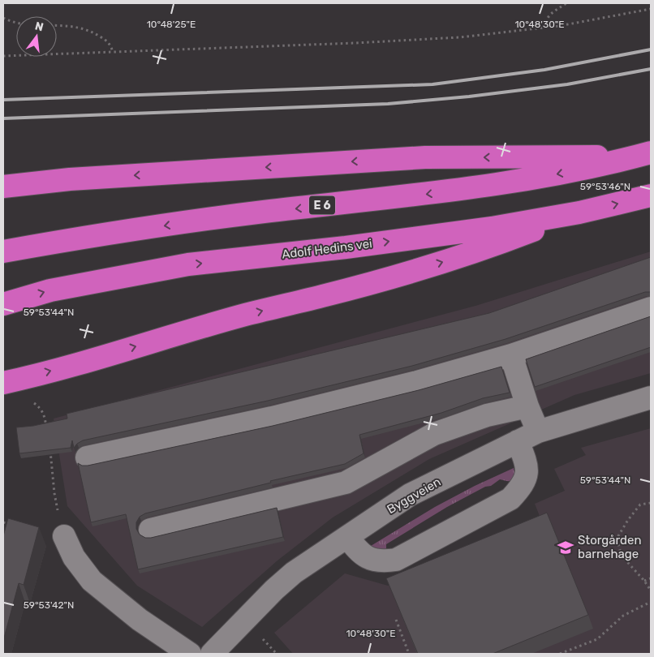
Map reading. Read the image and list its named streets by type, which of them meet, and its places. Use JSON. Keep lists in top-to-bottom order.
{
  "streets": {
    "highway": ["E 6", "Adolf Hedins vei"],
    "street": ["Byggveien"]
  },
  "places": {
    "school or university": ["Storgården barnehage"]
  },
  "north": "top",
  "coordinates": [
    "10°48'25\"E",
    "10°48'30\"E",
    "59°53'46\"N",
    "59°53'44\"N",
    "59°53'42\"N"
  ]
}
